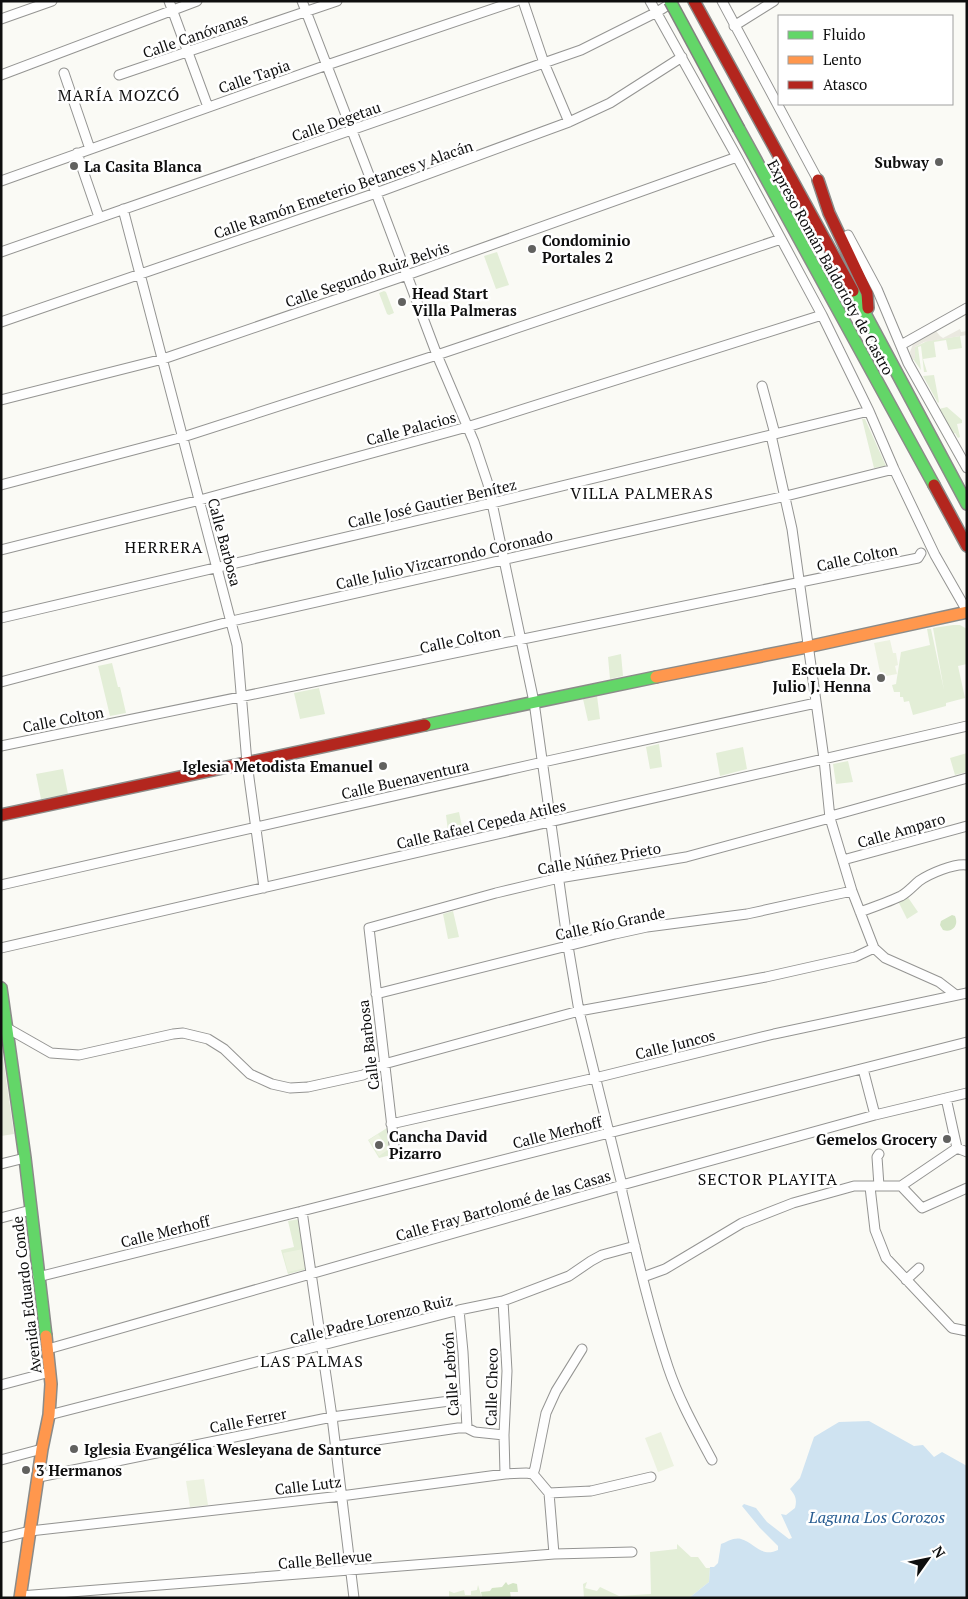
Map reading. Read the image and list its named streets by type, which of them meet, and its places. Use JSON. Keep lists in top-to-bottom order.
{
  "streets": {
    "main road": ["Expreso Román Baldorioty de Castro", "Avenida Eduardo Conde"],
    "street": [
      "Calle Canóvanas",
      "Calle Tapia",
      "Calle Degetau",
      "Calle Ramón Emeterio Betances y Alacán",
      "Calle Segundo Ruiz Belvis",
      "Calle Palacios",
      "Calle José Gautier Benítez",
      "Calle Barbosa",
      "Calle Colton",
      "Calle Julio Vizcarrondo Coronado",
      "Calle Buenaventura",
      "Calle Rafael Cepeda Atiles",
      "Calle Amparo",
      "Calle Núñez Prieto",
      "Calle Río Grande",
      "Calle Juncos",
      "Calle Merhoff",
      "Calle Fray Bartolomé de las Casas",
      "Calle Padre Lorenzo Ruiz",
      "Calle Lebrón",
      "Calle Checo",
      "Calle Ferrer",
      "Calle Lutz",
      "Calle Bellevue"
    ]
  },
  "crossings": [
    ["Calle Degetau", "Expreso Román Baldorioty de Castro"],
    ["Calle Degetau", "Calle Barbosa"],
    ["Calle Ramón Emeterio Betances y Alacán", "Calle Barbosa"],
    ["Calle Segundo Ruiz Belvis", "Calle Barbosa"],
    ["Calle Palacios", "Calle Barbosa"],
    ["Calle José Gautier Benítez", "Calle Barbosa"],
    ["Calle Barbosa", "Calle Colton"],
    ["Calle Barbosa", "Calle Julio Vizcarrondo Coronado"],
    ["Calle Barbosa", "Calle Buenaventura"],
    ["Calle Barbosa", "Calle Rafael Cepeda Atiles"],
    ["Calle Barbosa", "Calle Núñez Prieto"],
    ["Calle Barbosa", "Calle Río Grande"],
    ["Calle Barbosa", "Calle Juncos"],
    ["Calle Merhoff", "Avenida Eduardo Conde"],
    ["Calle Fray Bartolomé de las Casas", "Avenida Eduardo Conde"],
    ["Avenida Eduardo Conde", "Calle Padre Lorenzo Ruiz"],
    ["Avenida Eduardo Conde", "Calle Ferrer"],
    ["Avenida Eduardo Conde", "Calle Lutz"],
    ["Avenida Eduardo Conde", "Calle Bellevue"],
    ["Calle Padre Lorenzo Ruiz", "Calle Lebrón"],
    ["Calle Padre Lorenzo Ruiz", "Calle Checo"],
    ["Calle Lebrón", "Calle Checo"],
    ["Calle Lebrón", "Calle Ferrer"],
    ["Calle Checo", "Calle Lutz"]
  ],
  "districts": [
    "MARÍA MOZCÓ",
    "VILLA PALMERAS",
    "HERRERA",
    "SECTOR PLAYITA",
    "LAS PALMAS"
  ],
  "water": ["Laguna Los Corozos"],
  "places": [
    "Subway",
    "La Casita Blanca",
    "Condominio Portales 2",
    "Head Start Villa Palmeras",
    "Escuela Dr. Julio J. Henna",
    "Iglesia Metodista Emanuel",
    "Gemelos Grocery",
    "Cancha David Pizarro",
    "Iglesia Evangélica Wesleyana de Santurce",
    "3 Hermanos"
  ],
  "legend": ["Fluido", "Lento", "Atasco"],
  "north": "top right"
}
